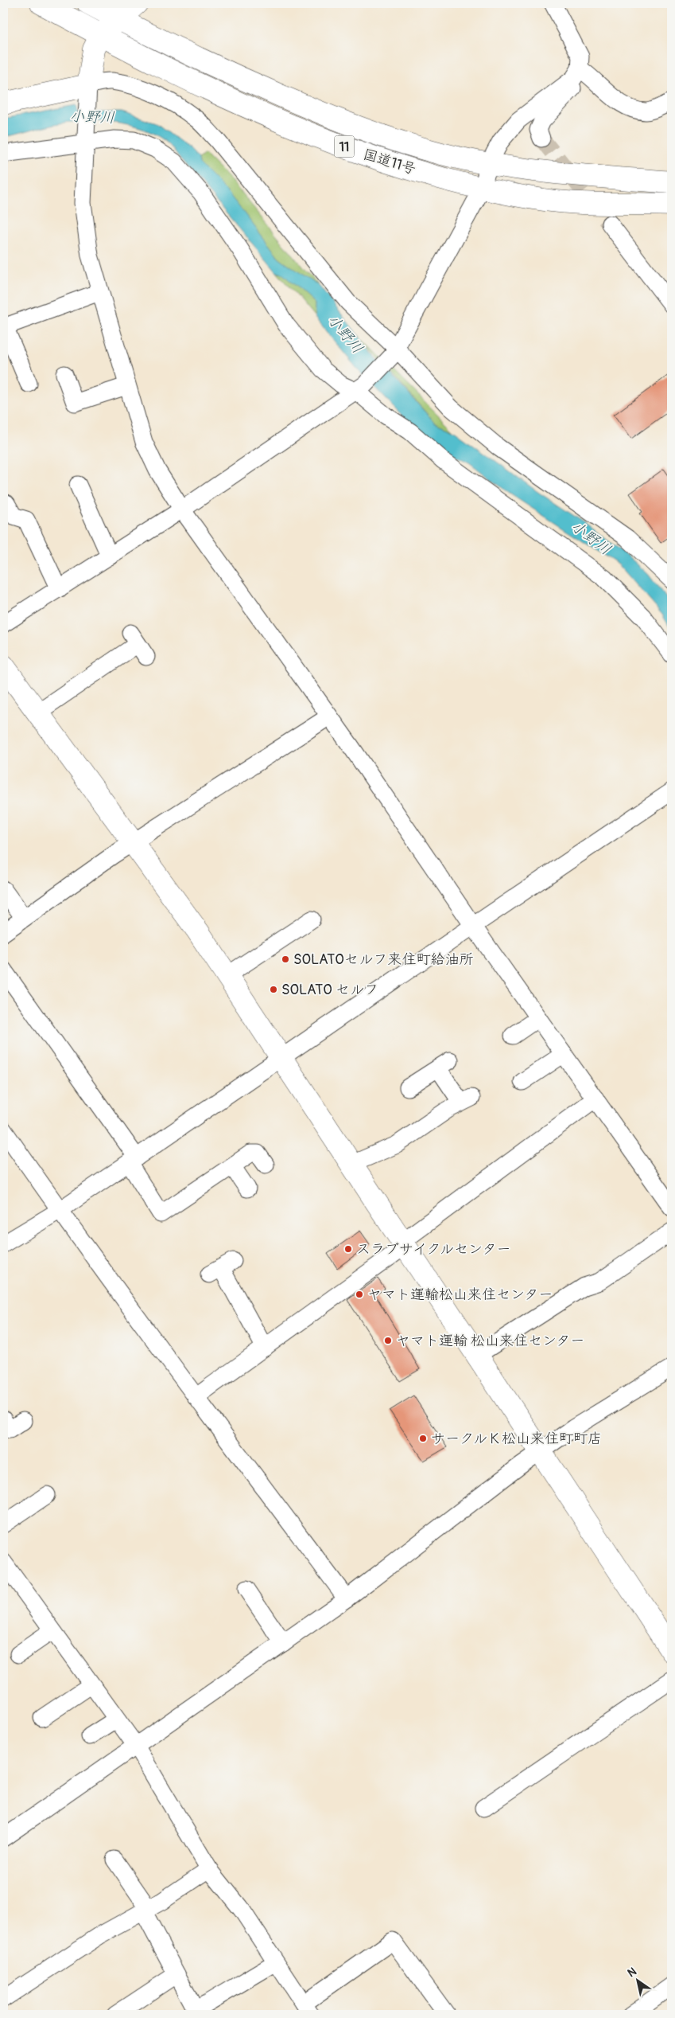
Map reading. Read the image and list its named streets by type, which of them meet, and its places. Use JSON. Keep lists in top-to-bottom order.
{
  "streets": {
    "main road": ["11", "国道11号"]
  },
  "water": ["小野川"],
  "places": [
    "SOLATOセルフ来住町給油所",
    "SOLATO セルフ",
    "スラブサイクルセンター",
    "ヤマト運輸松山来住センター",
    "ヤマト運輸 松山来住センター",
    "サークルＫ松山来住町町店"
  ],
  "north": "top left"
}
